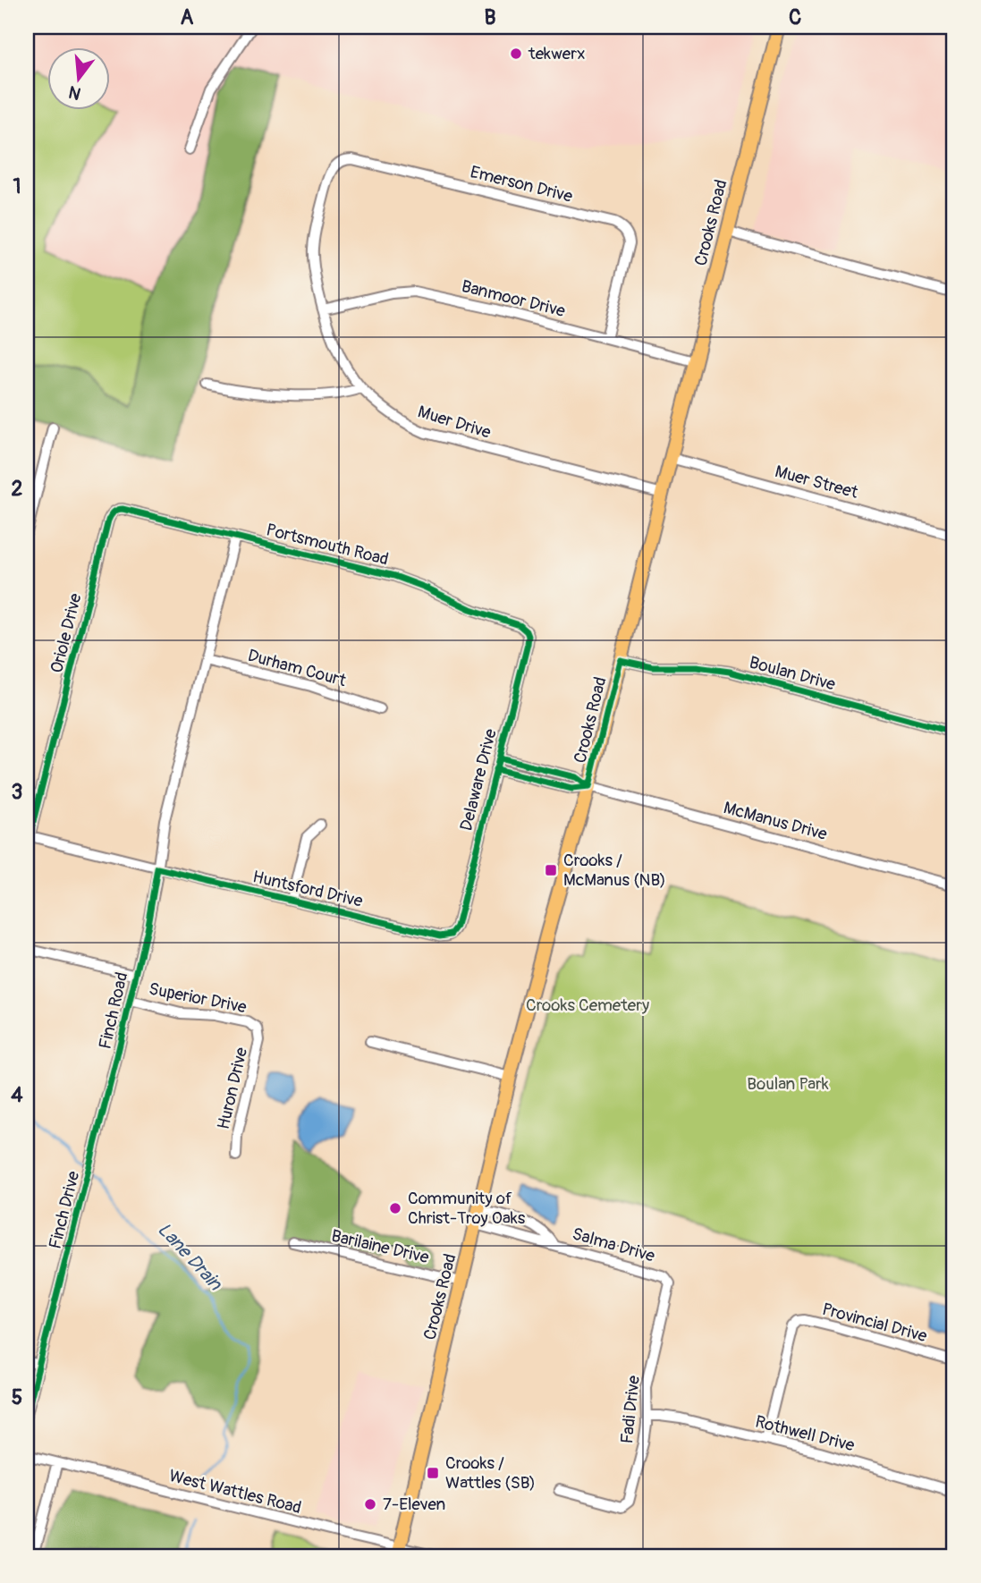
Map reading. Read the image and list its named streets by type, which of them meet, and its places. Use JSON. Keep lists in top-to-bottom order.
{
  "streets": {
    "main road": ["Crooks Road"],
    "street": [
      "Emerson Drive",
      "Banmoor Drive",
      "Muer Drive",
      "Muer Street",
      "Portsmouth Road",
      "Oriole Drive",
      "Durham Court",
      "Boulan Drive",
      "Delaware Drive",
      "McManus Drive",
      "Huntsford Drive",
      "Superior Drive",
      "Finch Road",
      "Huron Drive",
      "Finch Drive",
      "Salma Drive",
      "Barilaine Drive",
      "Provincial Drive",
      "Fadi Drive",
      "Rothwell Drive",
      "West Wattles Road"
    ]
  },
  "crossings": [
    ["Emerson Drive", "Banmoor Drive"],
    ["Emerson Drive", "Muer Drive"],
    ["Crooks Road", "Banmoor Drive"],
    ["Crooks Road", "Muer Drive"],
    ["Crooks Road", "Muer Street"],
    ["Crooks Road", "Boulan Drive"],
    ["Crooks Road", "McManus Drive"],
    ["Crooks Road", "Salma Drive"],
    ["Crooks Road", "Barilaine Drive"],
    ["Crooks Road", "West Wattles Road"],
    ["Banmoor Drive", "Muer Drive"],
    ["Portsmouth Road", "Oriole Drive"],
    ["Portsmouth Road", "Delaware Drive"],
    ["Portsmouth Road", "Finch Road"],
    ["Oriole Drive", "Huntsford Drive"],
    ["Durham Court", "Finch Road"],
    ["Delaware Drive", "Huntsford Drive"],
    ["Huntsford Drive", "Finch Road"],
    ["Superior Drive", "Finch Road"],
    ["Superior Drive", "Huron Drive"],
    ["Finch Road", "Finch Drive"],
    ["Salma Drive", "Fadi Drive"],
    ["Provincial Drive", "Rothwell Drive"],
    ["Fadi Drive", "Rothwell Drive"]
  ],
  "water": ["Lane Drain"],
  "parks": ["Crooks Cemetery", "Boulan Park"],
  "places": {
    "other": ["tekwerx", "Community of Christ-Troy Oaks", "7-Eleven"],
    "transit": ["Crooks / McManus (NB)", "Crooks / Wattles (SB)"]
  },
  "north": "bottom",
  "grid": {
    "columns": ["A", "B", "C"],
    "rows": [
      "1",
      "2",
      "3",
      "4",
      "5"
    ]
  }
}
